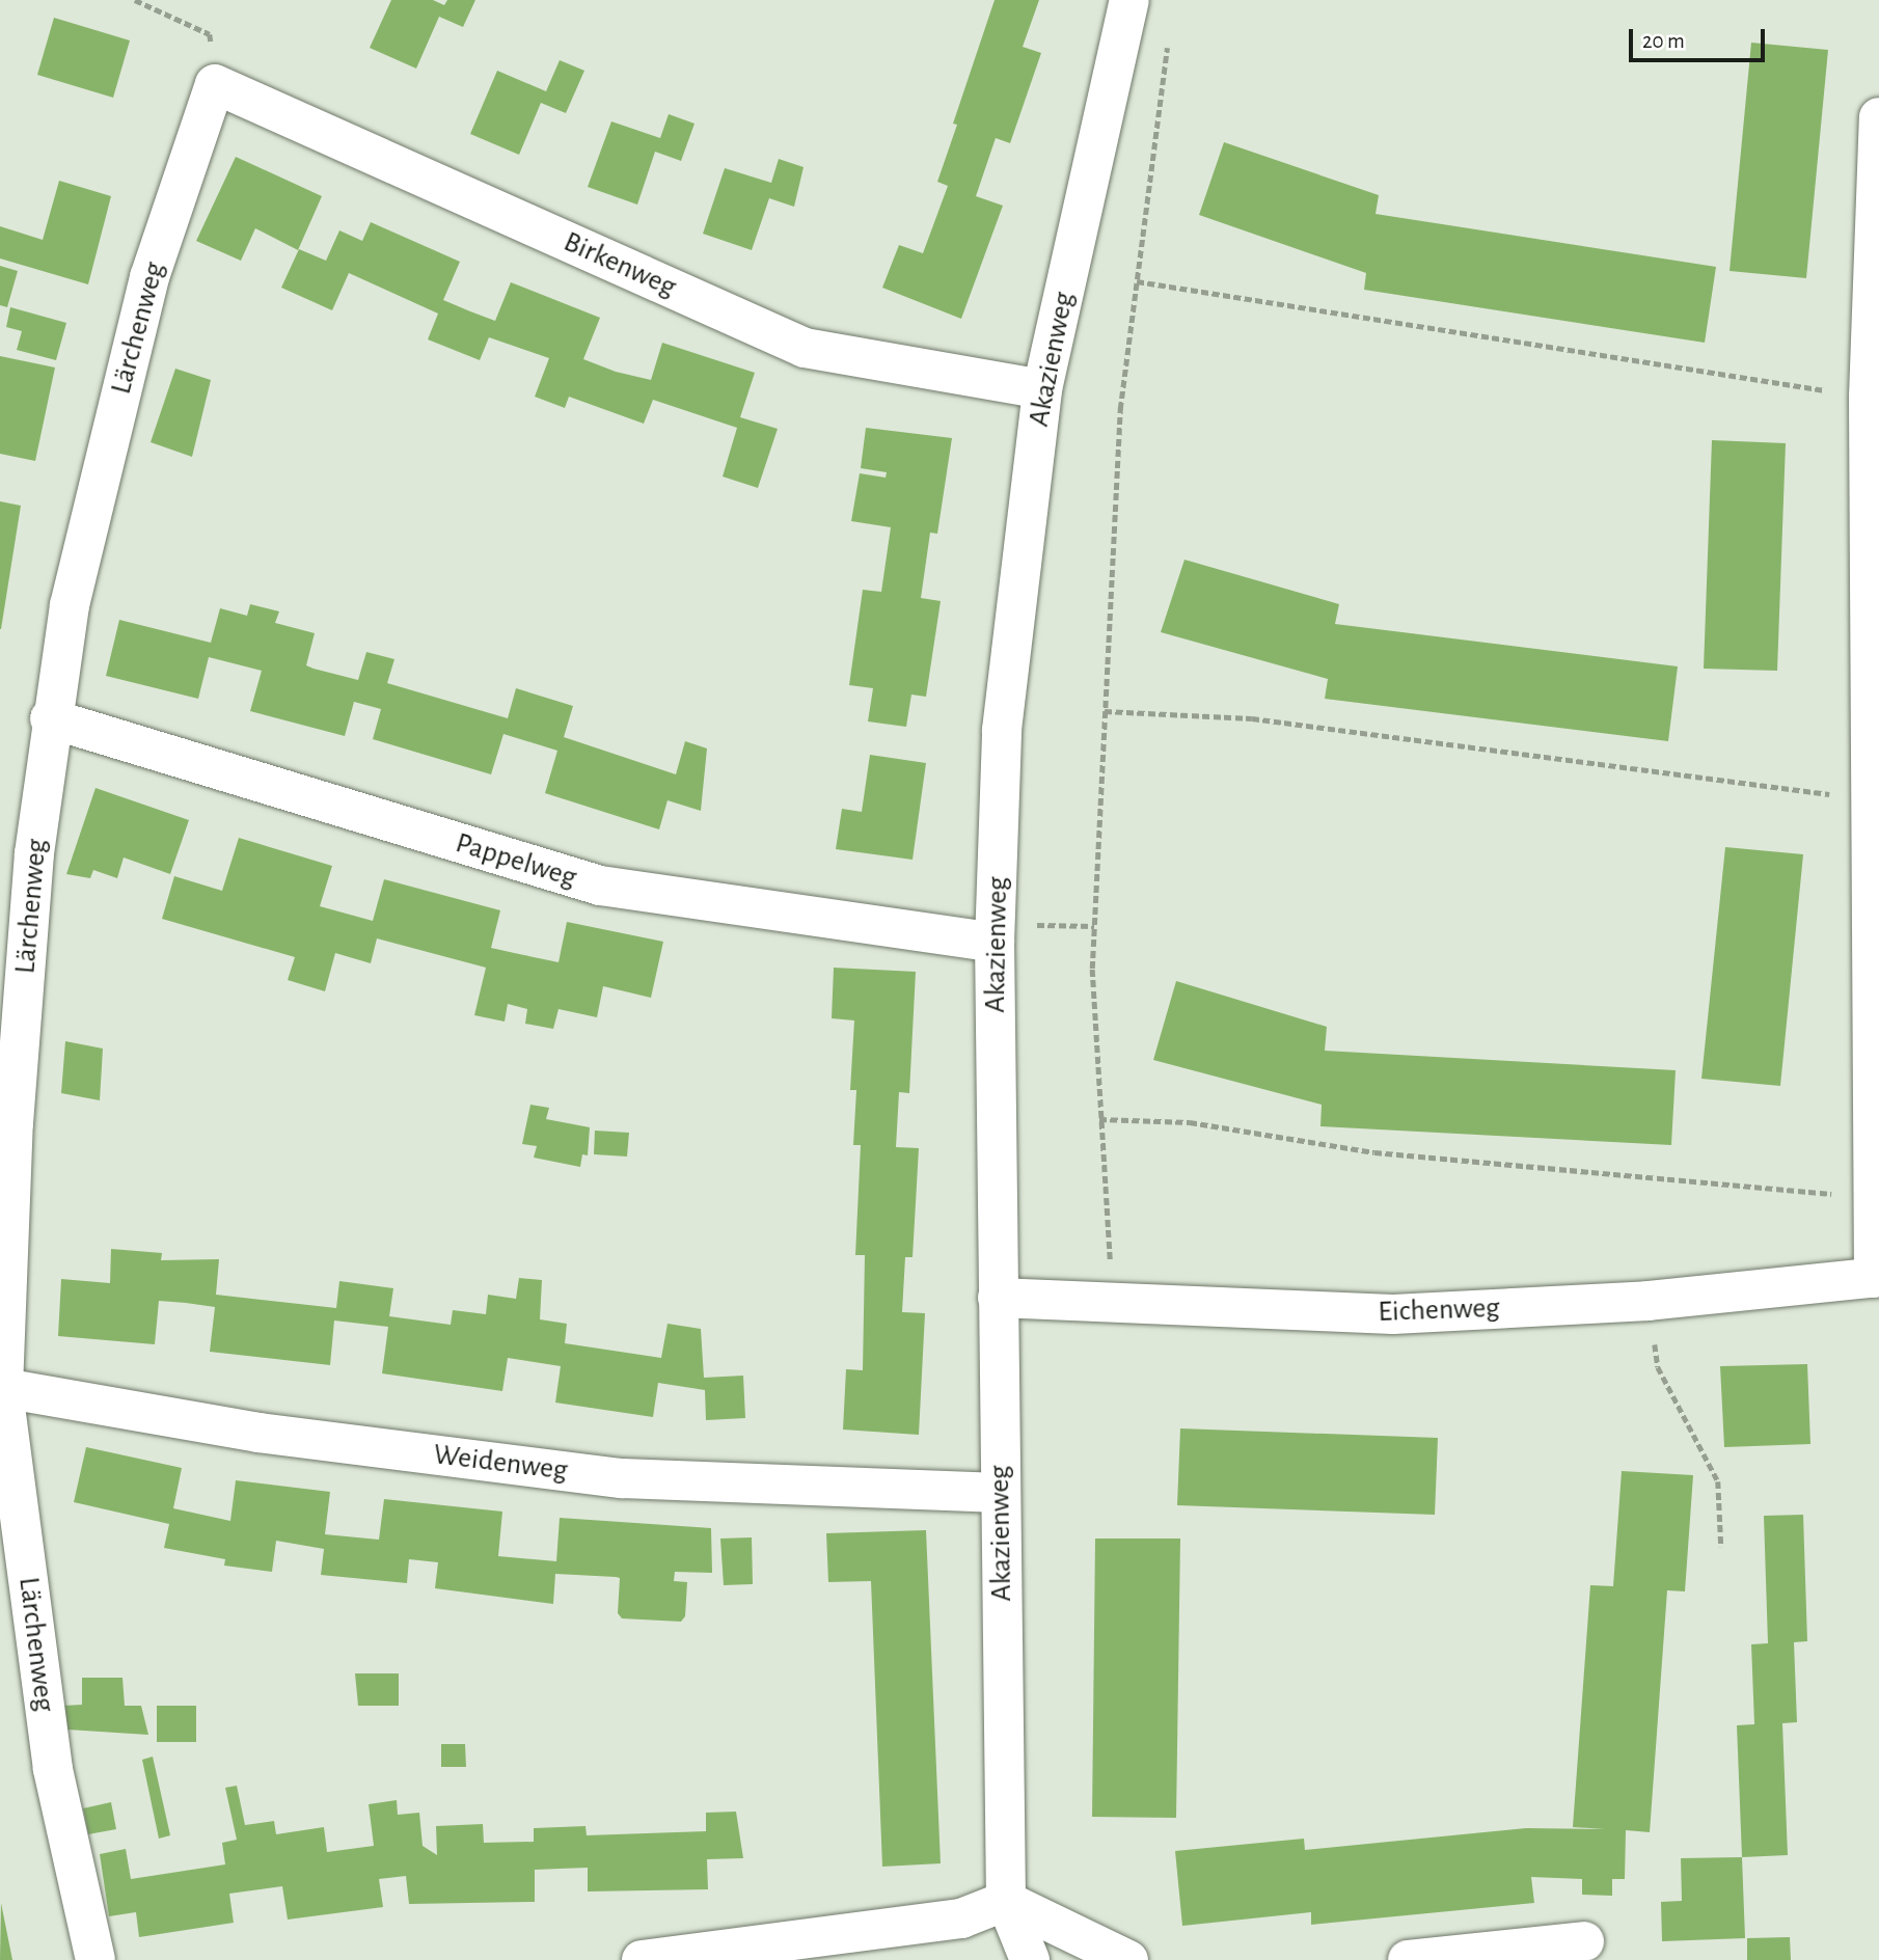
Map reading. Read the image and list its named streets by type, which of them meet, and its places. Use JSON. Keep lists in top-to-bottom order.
{
  "streets": {
    "street": [
      "Birkenweg",
      "Lärchenweg",
      "Akazienweg",
      "Pappelweg",
      "Eichenweg",
      "Weidenweg"
    ]
  },
  "crossings": [
    ["Birkenweg", "Lärchenweg"],
    ["Birkenweg", "Akazienweg"],
    ["Lärchenweg", "Pappelweg"],
    ["Lärchenweg", "Weidenweg"],
    ["Akazienweg", "Pappelweg"],
    ["Akazienweg", "Eichenweg"],
    ["Akazienweg", "Weidenweg"]
  ],
  "scale_bar": "20 m"
}
